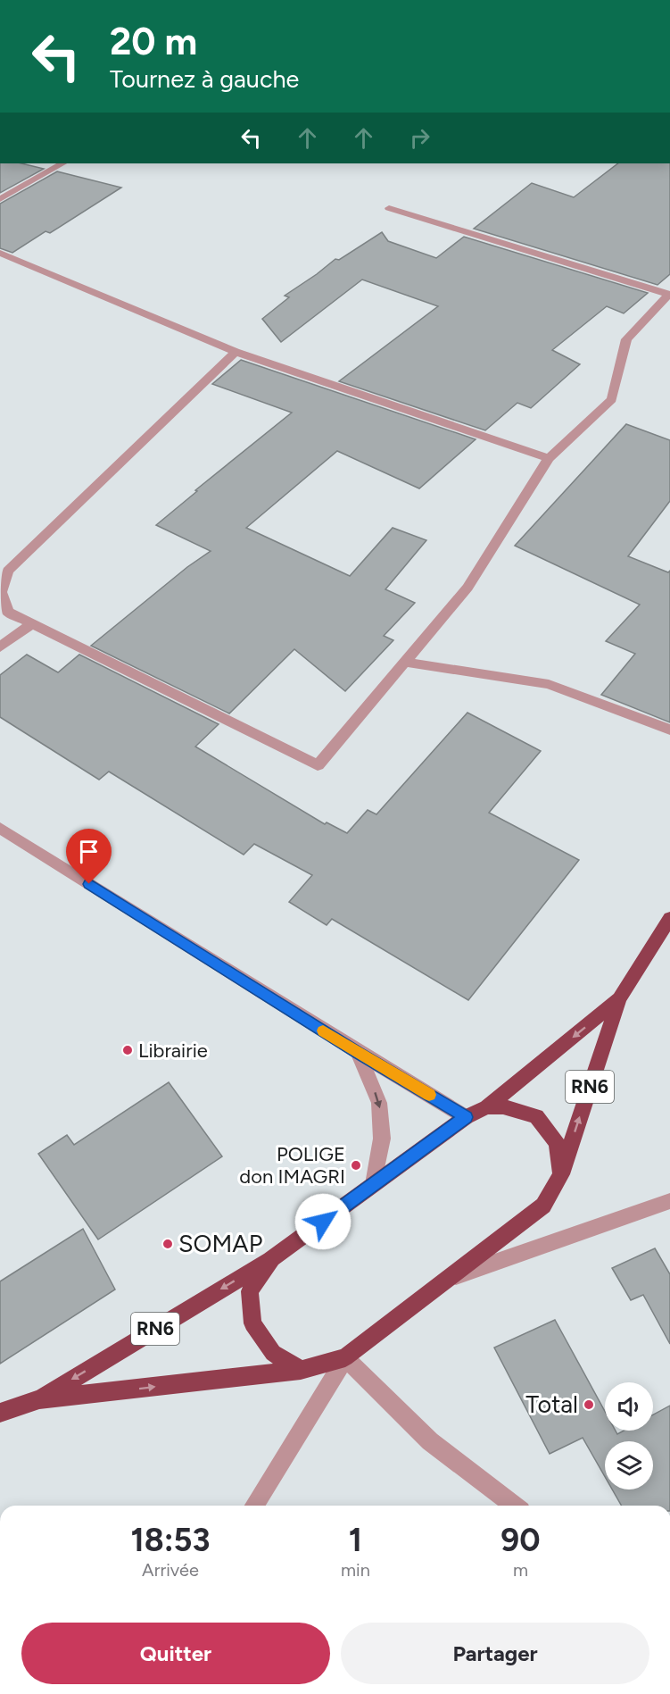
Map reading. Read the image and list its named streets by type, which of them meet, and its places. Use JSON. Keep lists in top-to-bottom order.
{
  "streets": {
    "highway": ["RN6"]
  },
  "places": [
    "Librairie",
    "POLIGE don IMAGRI",
    "SOMAP",
    "Total"
  ],
  "page": {
    "turn": ["20 m", "Tournez à gauche"],
    "eta": [
      "18:53",
      "Arrivée",
      "1",
      "min",
      "90",
      "m"
    ],
    "buttons": ["Quitter", "Partager"]
  }
}
